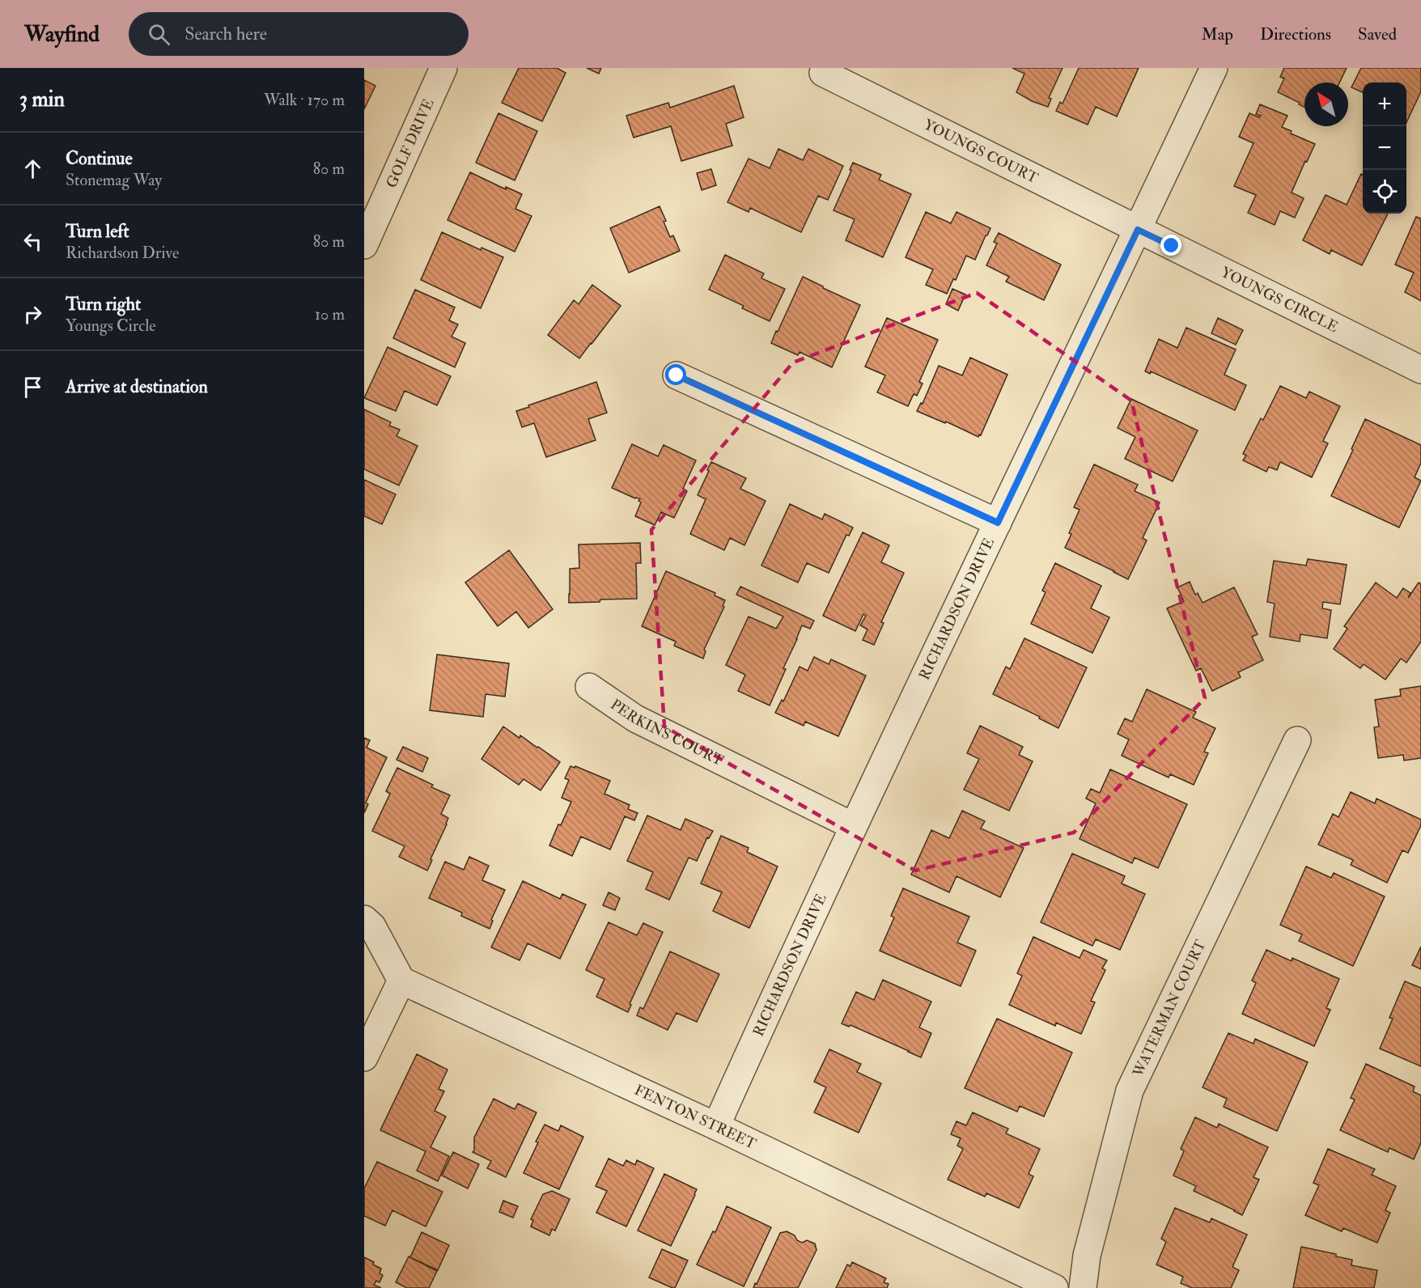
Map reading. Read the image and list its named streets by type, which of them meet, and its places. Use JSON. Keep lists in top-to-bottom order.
{
  "streets": {
    "street": [
      "GOLF DRIVE",
      "YOUNGS COURT",
      "YOUNGS CIRCLE",
      "RICHARDSON DRIVE",
      "PERKINS COURT",
      "WATERMAN COURT",
      "FENTON STREET"
    ]
  },
  "crossings": [
    ["YOUNGS COURT", "YOUNGS CIRCLE"],
    ["YOUNGS COURT", "RICHARDSON DRIVE"],
    ["YOUNGS CIRCLE", "RICHARDSON DRIVE"],
    ["RICHARDSON DRIVE", "PERKINS COURT"],
    ["RICHARDSON DRIVE", "FENTON STREET"]
  ],
  "north": "top left",
  "page": {
    "header": "Wayfind",
    "search": "Search here",
    "nav": ["Map", "Directions", "Saved"],
    "heading": ["3 min", "Walk · 170 m"],
    "map_buttons": ["+", "−"],
    "list": [
      ["Continue", "Stonemag Way", "80 m"],
      ["Turn left", "Richardson Drive", "80 m"],
      ["Turn right", "Youngs Circle", "10 m"],
      "Arrive at destination"
    ]
  }
}
